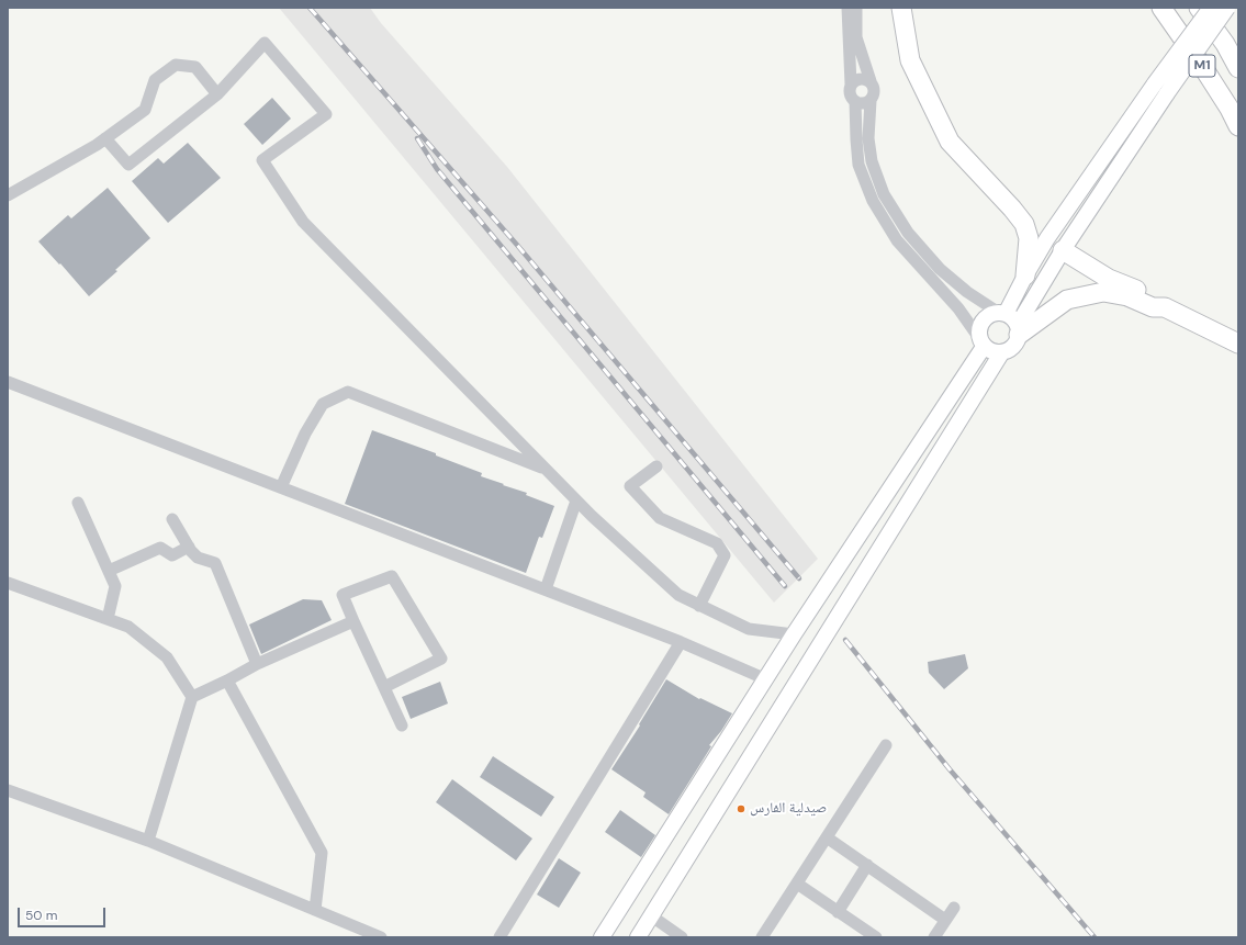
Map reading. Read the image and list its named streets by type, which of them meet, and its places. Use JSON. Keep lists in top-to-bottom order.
{
  "streets": {
    "highway": ["M1"]
  },
  "places": ["صيدلية الفارس"],
  "scale_bar": "50 m"
}
